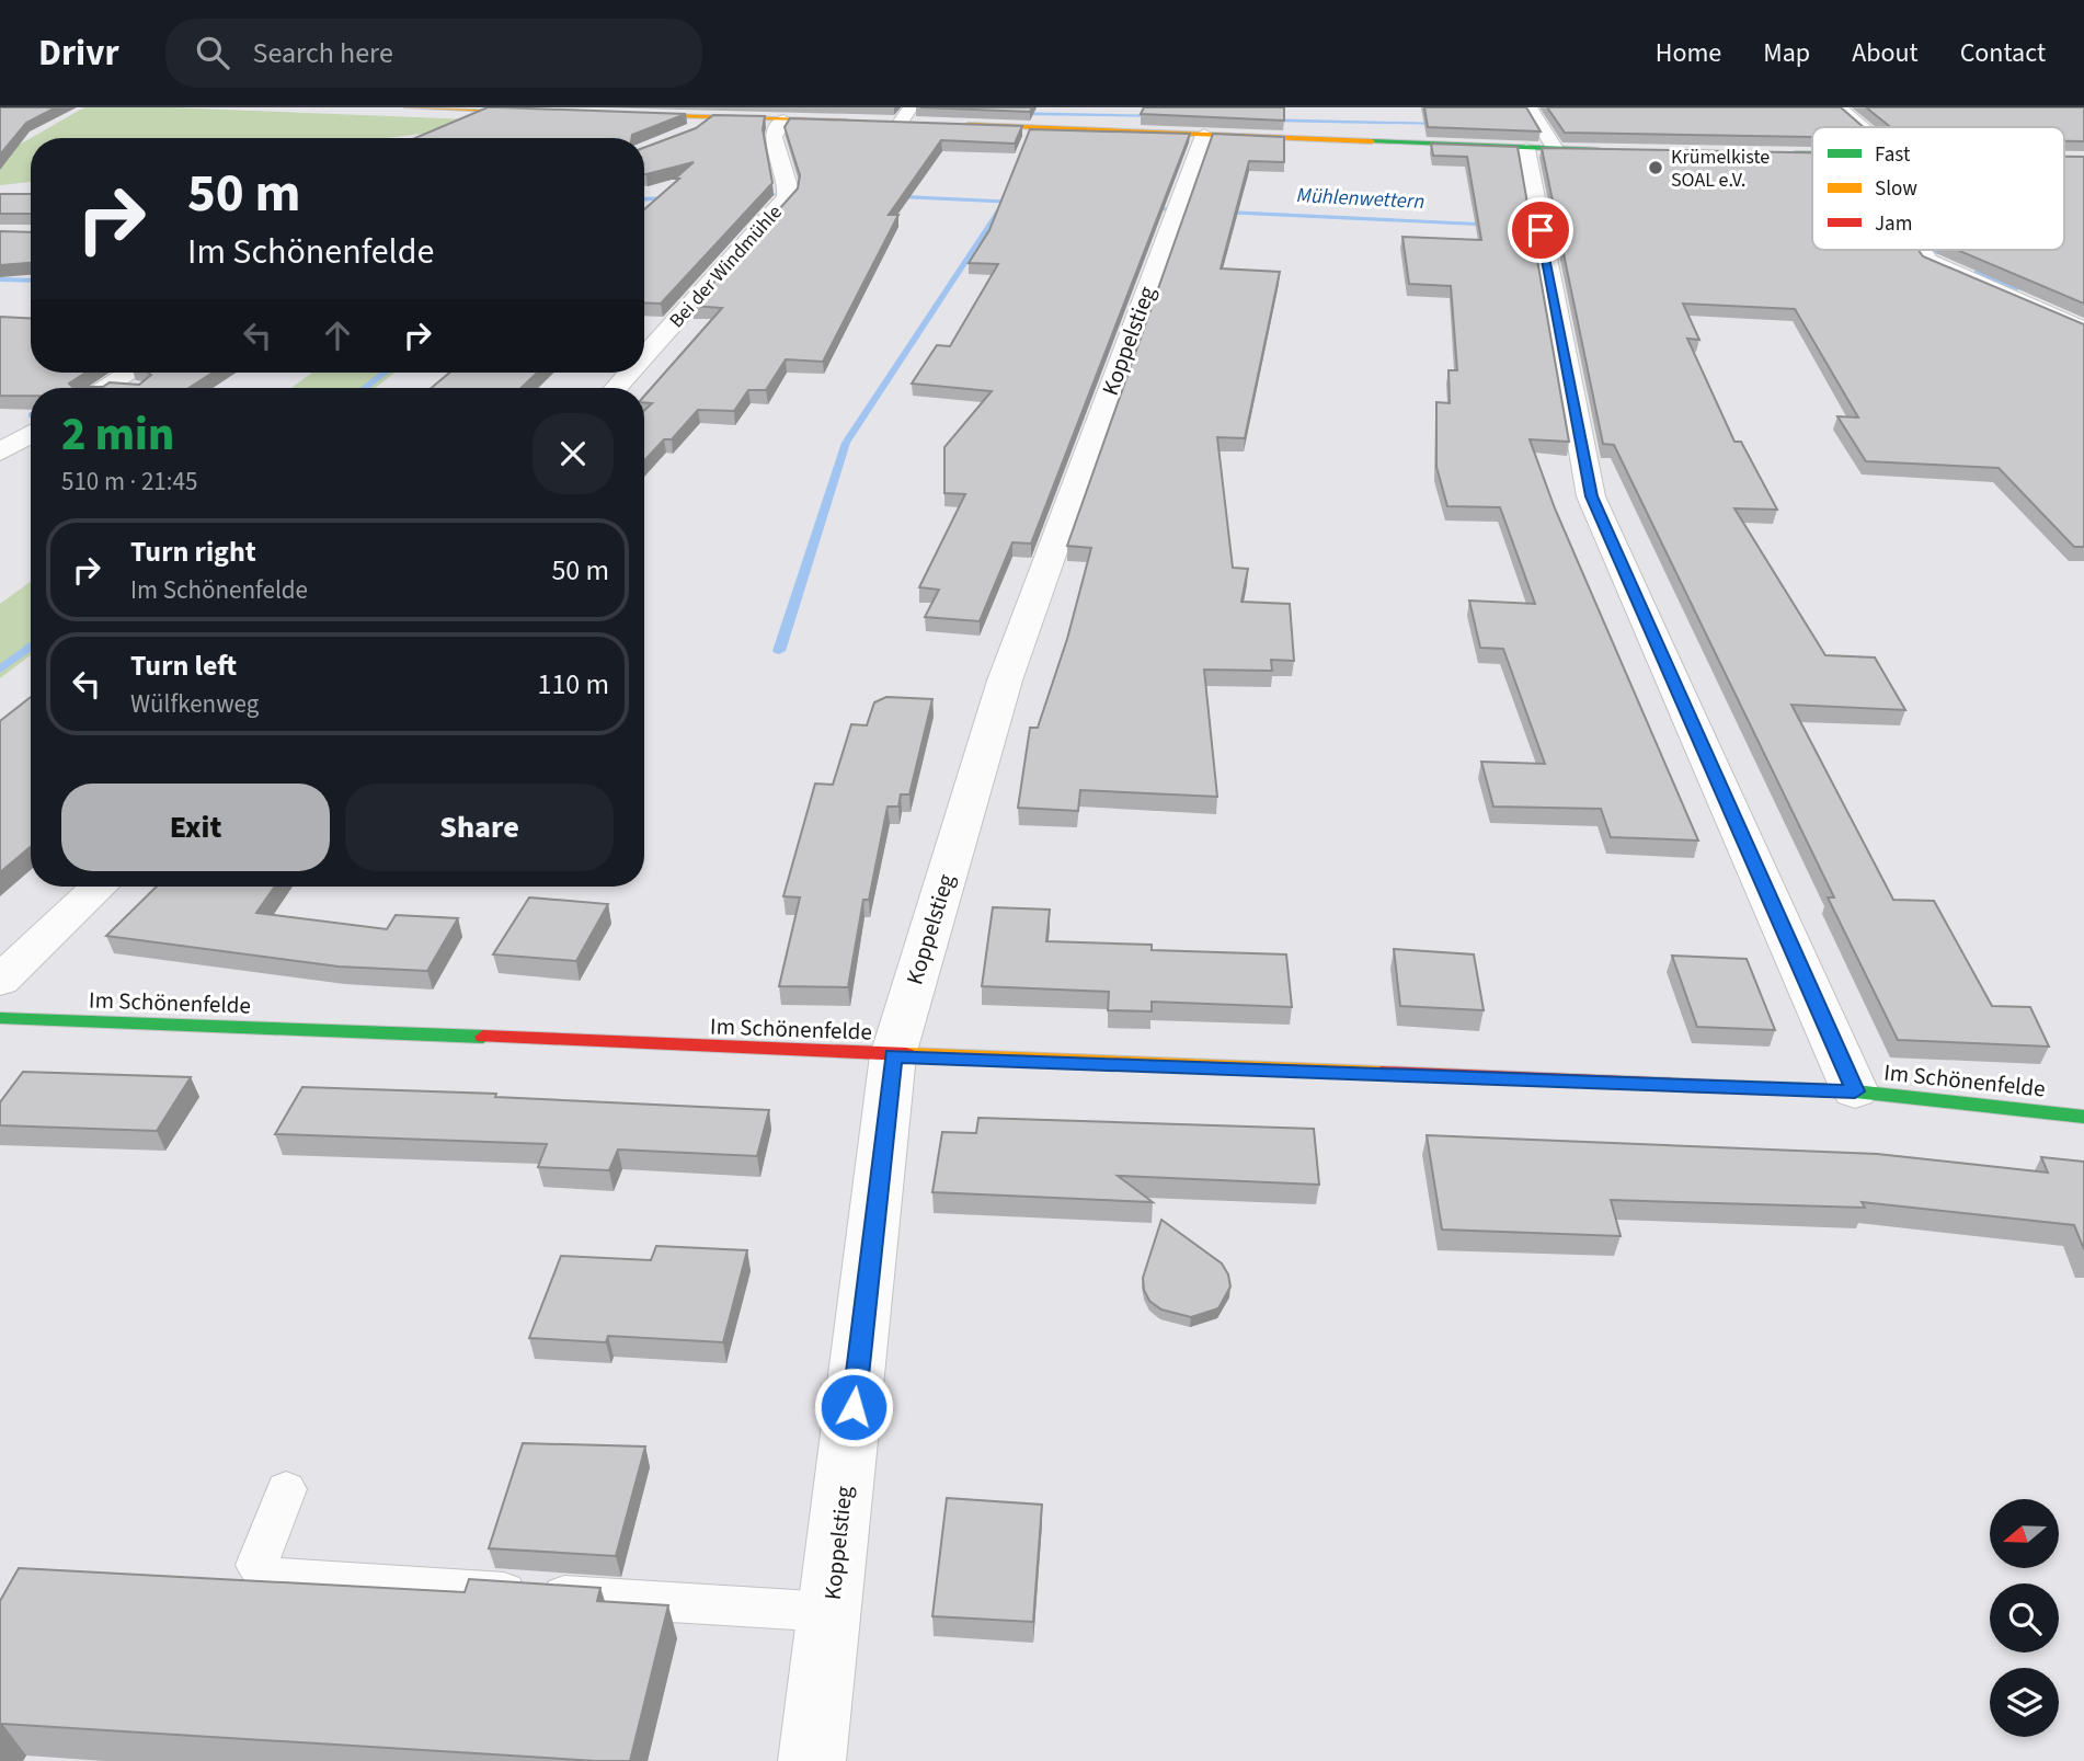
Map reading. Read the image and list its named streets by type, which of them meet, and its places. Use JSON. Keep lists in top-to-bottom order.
{
  "streets": {
    "street": ["Bei der Windmühle", "Koppelstieg", "Im Schönenfelde"]
  },
  "crossings": [
    ["Koppelstieg", "Im Schönenfelde"]
  ],
  "water": ["Mühlenwettern"],
  "places": ["Krümelkiste SOAL e.V."],
  "legend": ["Fast", "Slow", "Jam"],
  "north": "left",
  "page": {
    "header": "Drivr",
    "search": "Search here",
    "nav": [
      "Home",
      "Map",
      "About",
      "Contact"
    ],
    "turn": ["50 m", "Im Schönenfelde"],
    "heading": ["2 min", "510 m · 21:45"],
    "list": [
      {
        "name": "Turn right",
        "note": "Im Schönenfelde",
        "value": "50 m"
      },
      {
        "name": "Turn left",
        "note": "Wülfkenweg",
        "value": "110 m"
      }
    ],
    "buttons": ["Exit", "Share"]
  }
}
